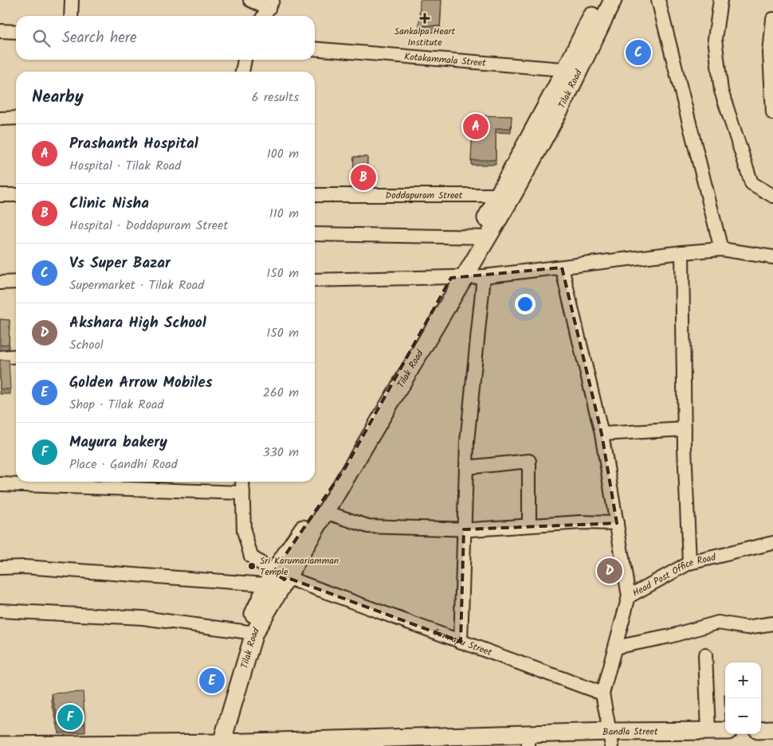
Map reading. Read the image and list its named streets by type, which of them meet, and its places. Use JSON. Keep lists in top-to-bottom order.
{
  "streets": {
    "main road": ["Tilak Road", "Bandla Street"],
    "street": [
      "Kotakammala Street",
      "Doddapuram Street",
      "Head Post Office Road",
      "Sunnapu Street"
    ]
  },
  "crossings": [
    ["Kotakammala Street", "Tilak Road"],
    ["Tilak Road", "Doddapuram Street"],
    ["Tilak Road", "Sunnapu Street"],
    ["Tilak Road", "Bandla Street"],
    ["Head Post Office Road", "Sunnapu Street"]
  ],
  "places": {
    "health": ["Sankalpa Heart Institute"],
    "other": ["Sri Karumariamman Temple"]
  },
  "page": {
    "search": "Search here",
    "pins": [
      "C",
      "A",
      "B",
      "D",
      "E",
      "F"
    ],
    "heading": ["Nearby", "6 results"],
    "list": [
      {
        "mark": "A",
        "name": "Prashanth Hospital",
        "note": "Hospital · Tilak Road",
        "value": "100 m"
      },
      {
        "mark": "B",
        "name": "Clinic Nisha",
        "note": "Hospital · Doddapuram Street",
        "value": "110 m"
      },
      {
        "mark": "C",
        "name": "Vs Super Bazar",
        "note": "Supermarket · Tilak Road",
        "value": "150 m"
      },
      {
        "mark": "D",
        "name": "Akshara High School",
        "note": "School",
        "value": "150 m"
      },
      {
        "mark": "E",
        "name": "Golden Arrow Mobiles",
        "note": "Shop · Tilak Road",
        "value": "260 m"
      },
      {
        "mark": "F",
        "name": "Mayura bakery",
        "note": "Place · Gandhi Road",
        "value": "330 m"
      }
    ],
    "map_buttons": ["+", "−"]
  }
}
